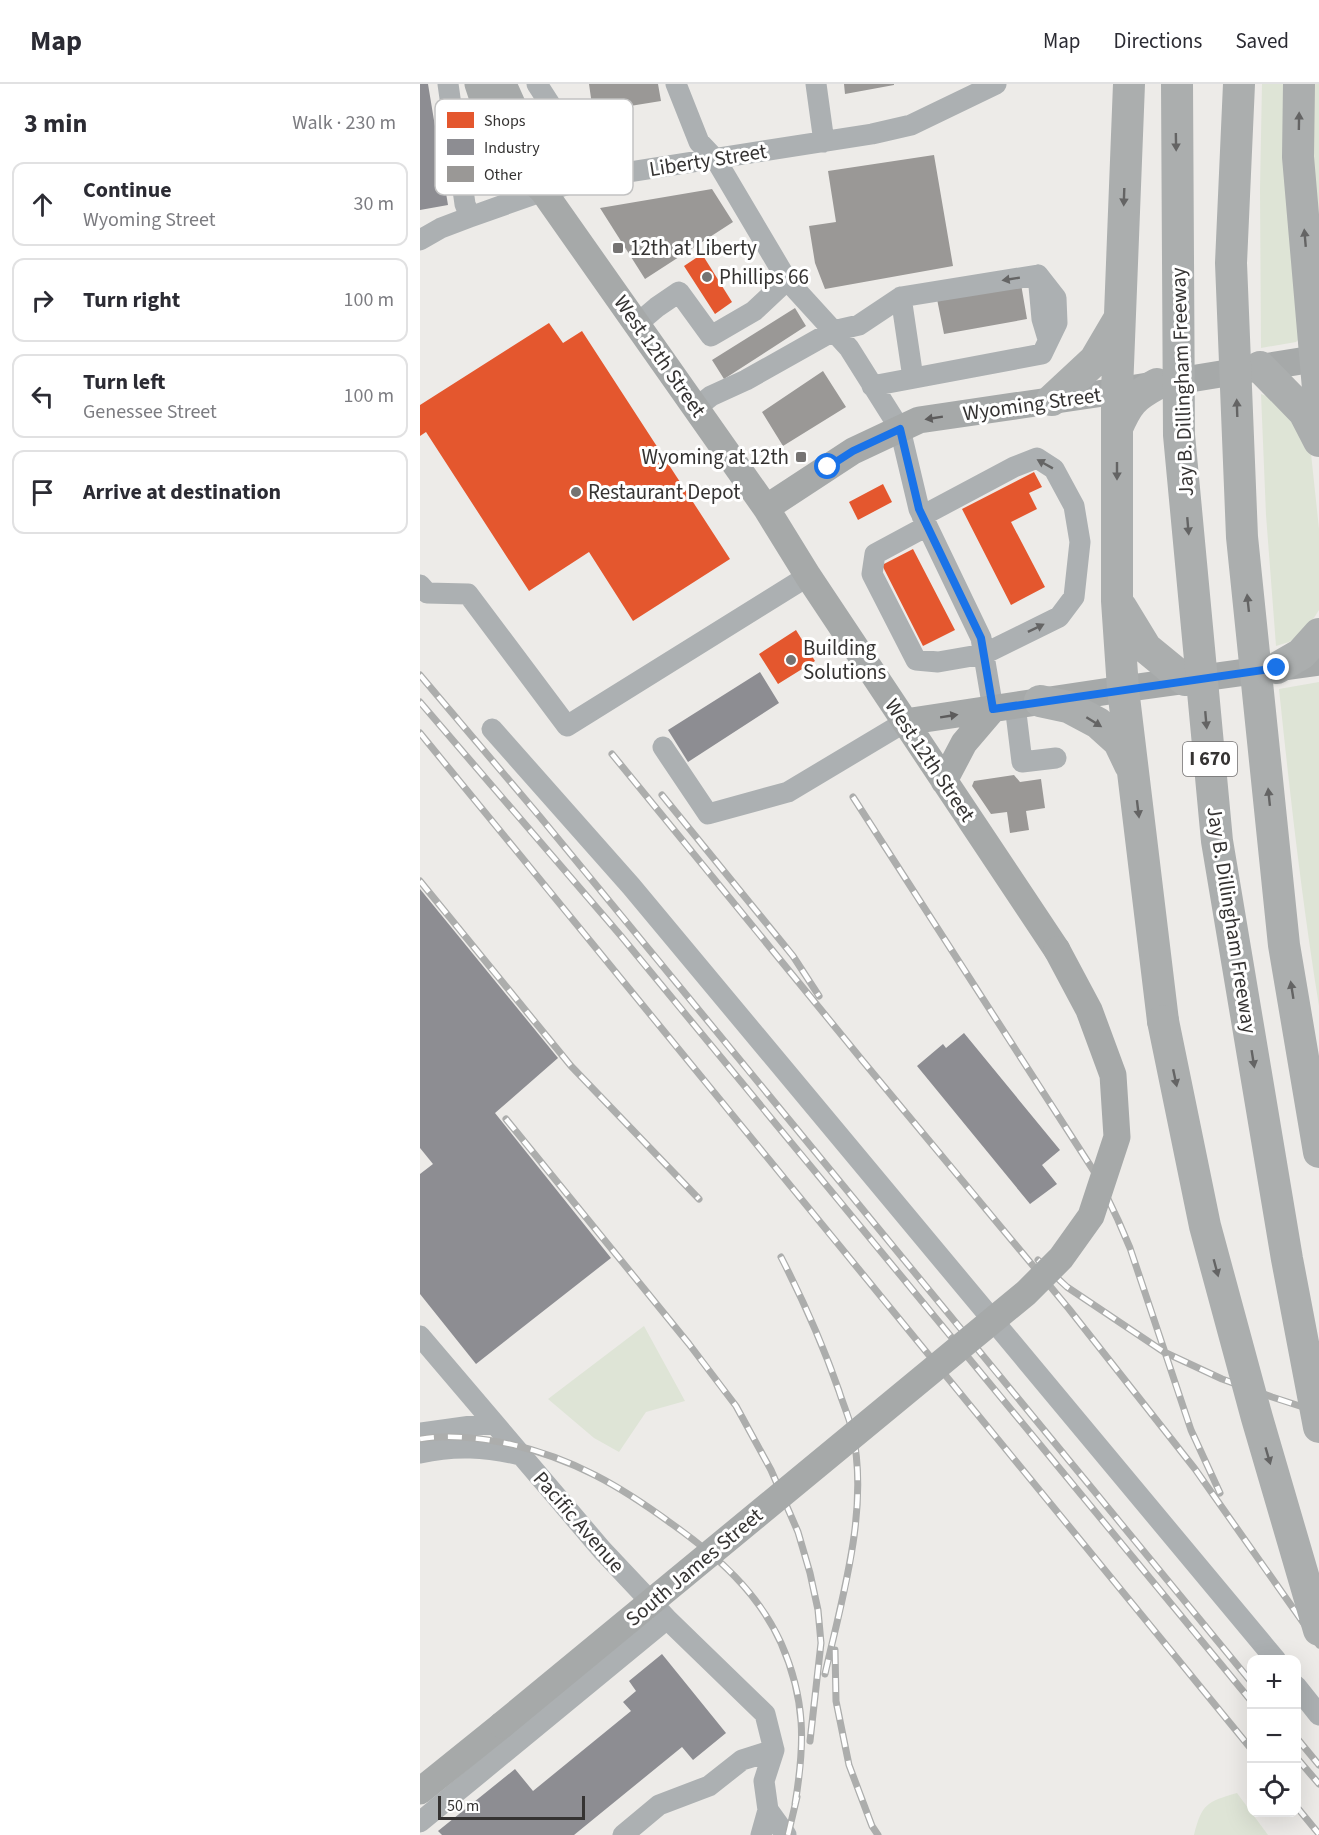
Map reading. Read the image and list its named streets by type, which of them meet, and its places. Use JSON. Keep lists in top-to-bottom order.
{
  "streets": {
    "highway": ["Jay B. Dillingham Freeway", "I 670"],
    "main road": ["West 12th Street", "Wyoming Street", "South James Street"],
    "street": ["Liberty Street", "Pacific Avenue"]
  },
  "crossings": [
    ["West 12th Street", "Wyoming Street"],
    ["West 12th Street", "South James Street"]
  ],
  "places": {
    "transit": ["12th at Liberty", "Wyoming at 12th"],
    "other": ["Phillips 66", "Restaurant Depot", "Building Solutions"]
  },
  "legend": ["Shops", "Industry", "Other"],
  "scale_bar": "50 m",
  "page": {
    "header": "Map",
    "nav": ["Map", "Directions", "Saved"],
    "heading": ["3 min", "Walk · 230 m"],
    "list": [
      ["Continue", "Wyoming Street", "30 m"],
      ["Turn right", "100 m"],
      ["Turn left", "Genessee Street", "100 m"],
      "Arrive at destination"
    ],
    "map_buttons": ["+", "−"],
    "scale": "50 m"
  }
}
